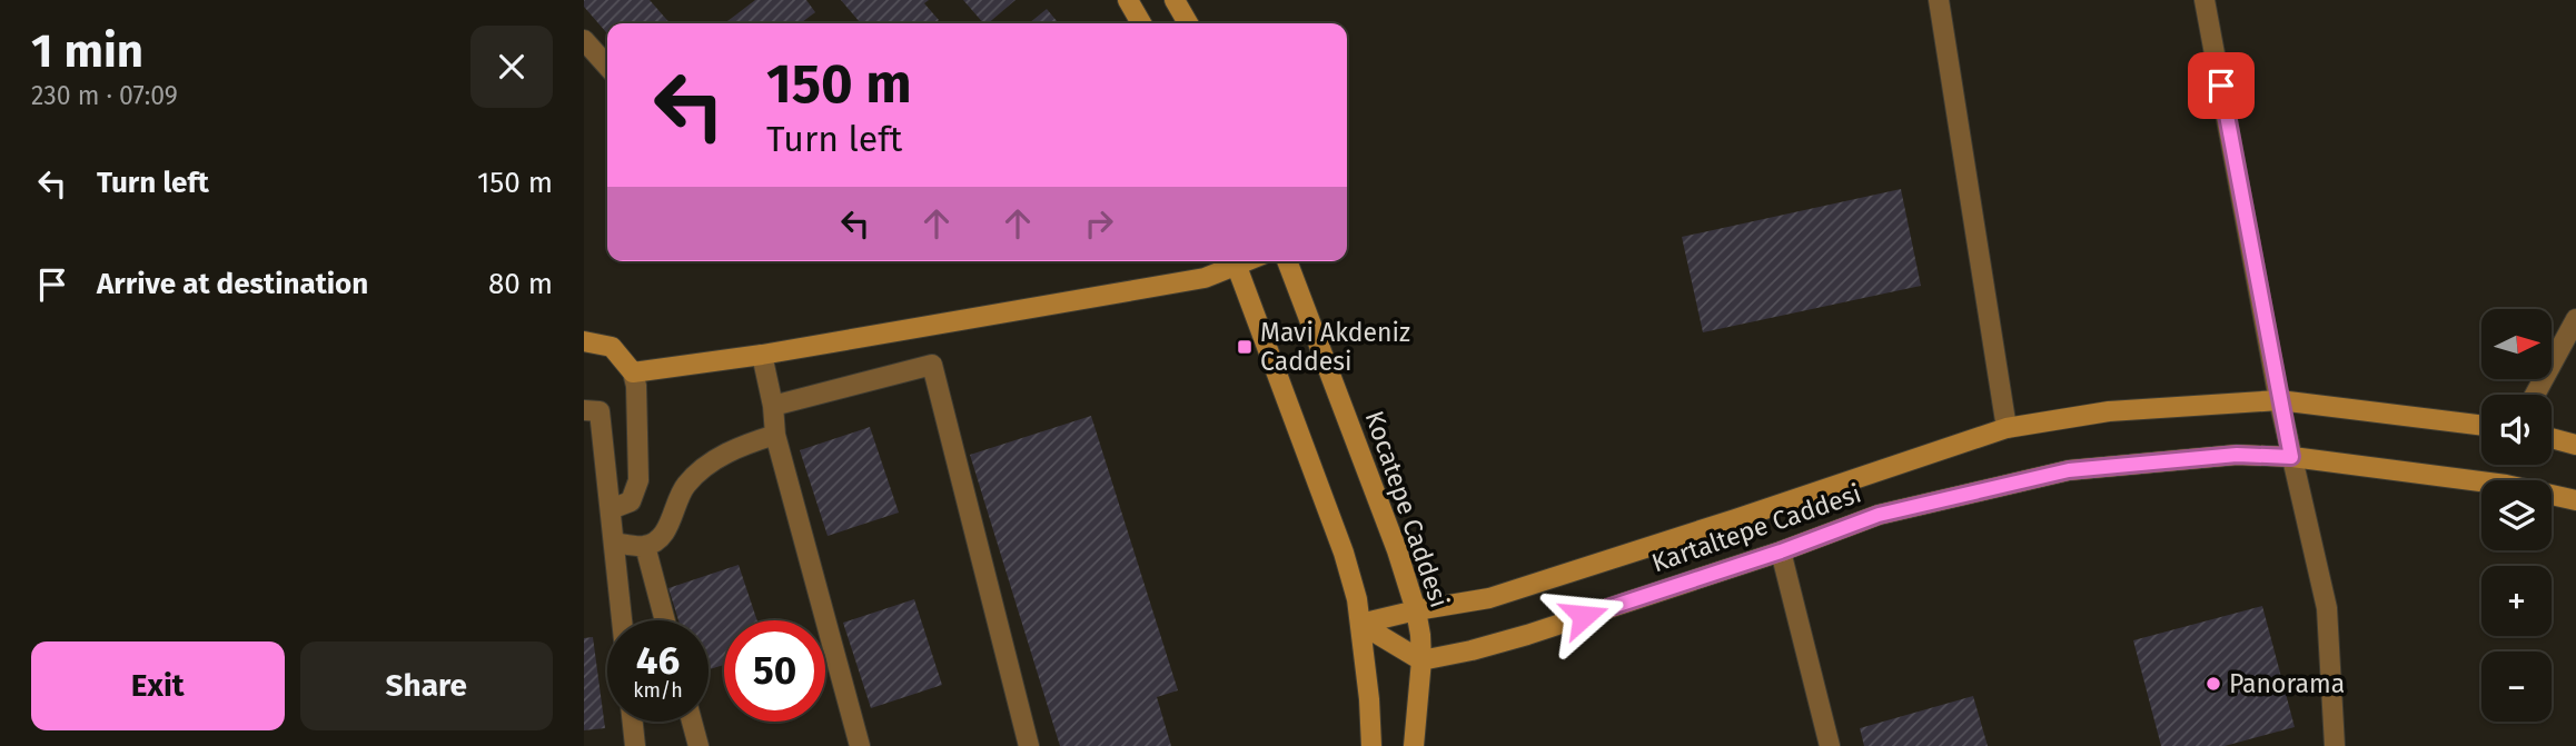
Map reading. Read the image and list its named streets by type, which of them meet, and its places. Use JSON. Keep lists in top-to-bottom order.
{
  "streets": {
    "main road": ["Kocatepe Caddesi", "Kartaltepe Caddesi"]
  },
  "crossings": [
    ["Kocatepe Caddesi", "Kartaltepe Caddesi"]
  ],
  "places": {
    "transit": ["Mavi Akdeniz Caddesi"],
    "other": ["Panorama"]
  },
  "north": "right",
  "page": {
    "heading": ["1 min", "230 m · 07:09"],
    "turn": ["150 m", "Turn left"],
    "list": [
      {
        "name": "Turn left",
        "value": "150 m"
      },
      {
        "name": "Arrive at destination",
        "value": "80 m"
      }
    ],
    "map_buttons": ["+", "−"],
    "speed": "46 km/h",
    "limit": "50",
    "buttons": ["Exit", "Share"]
  }
}
